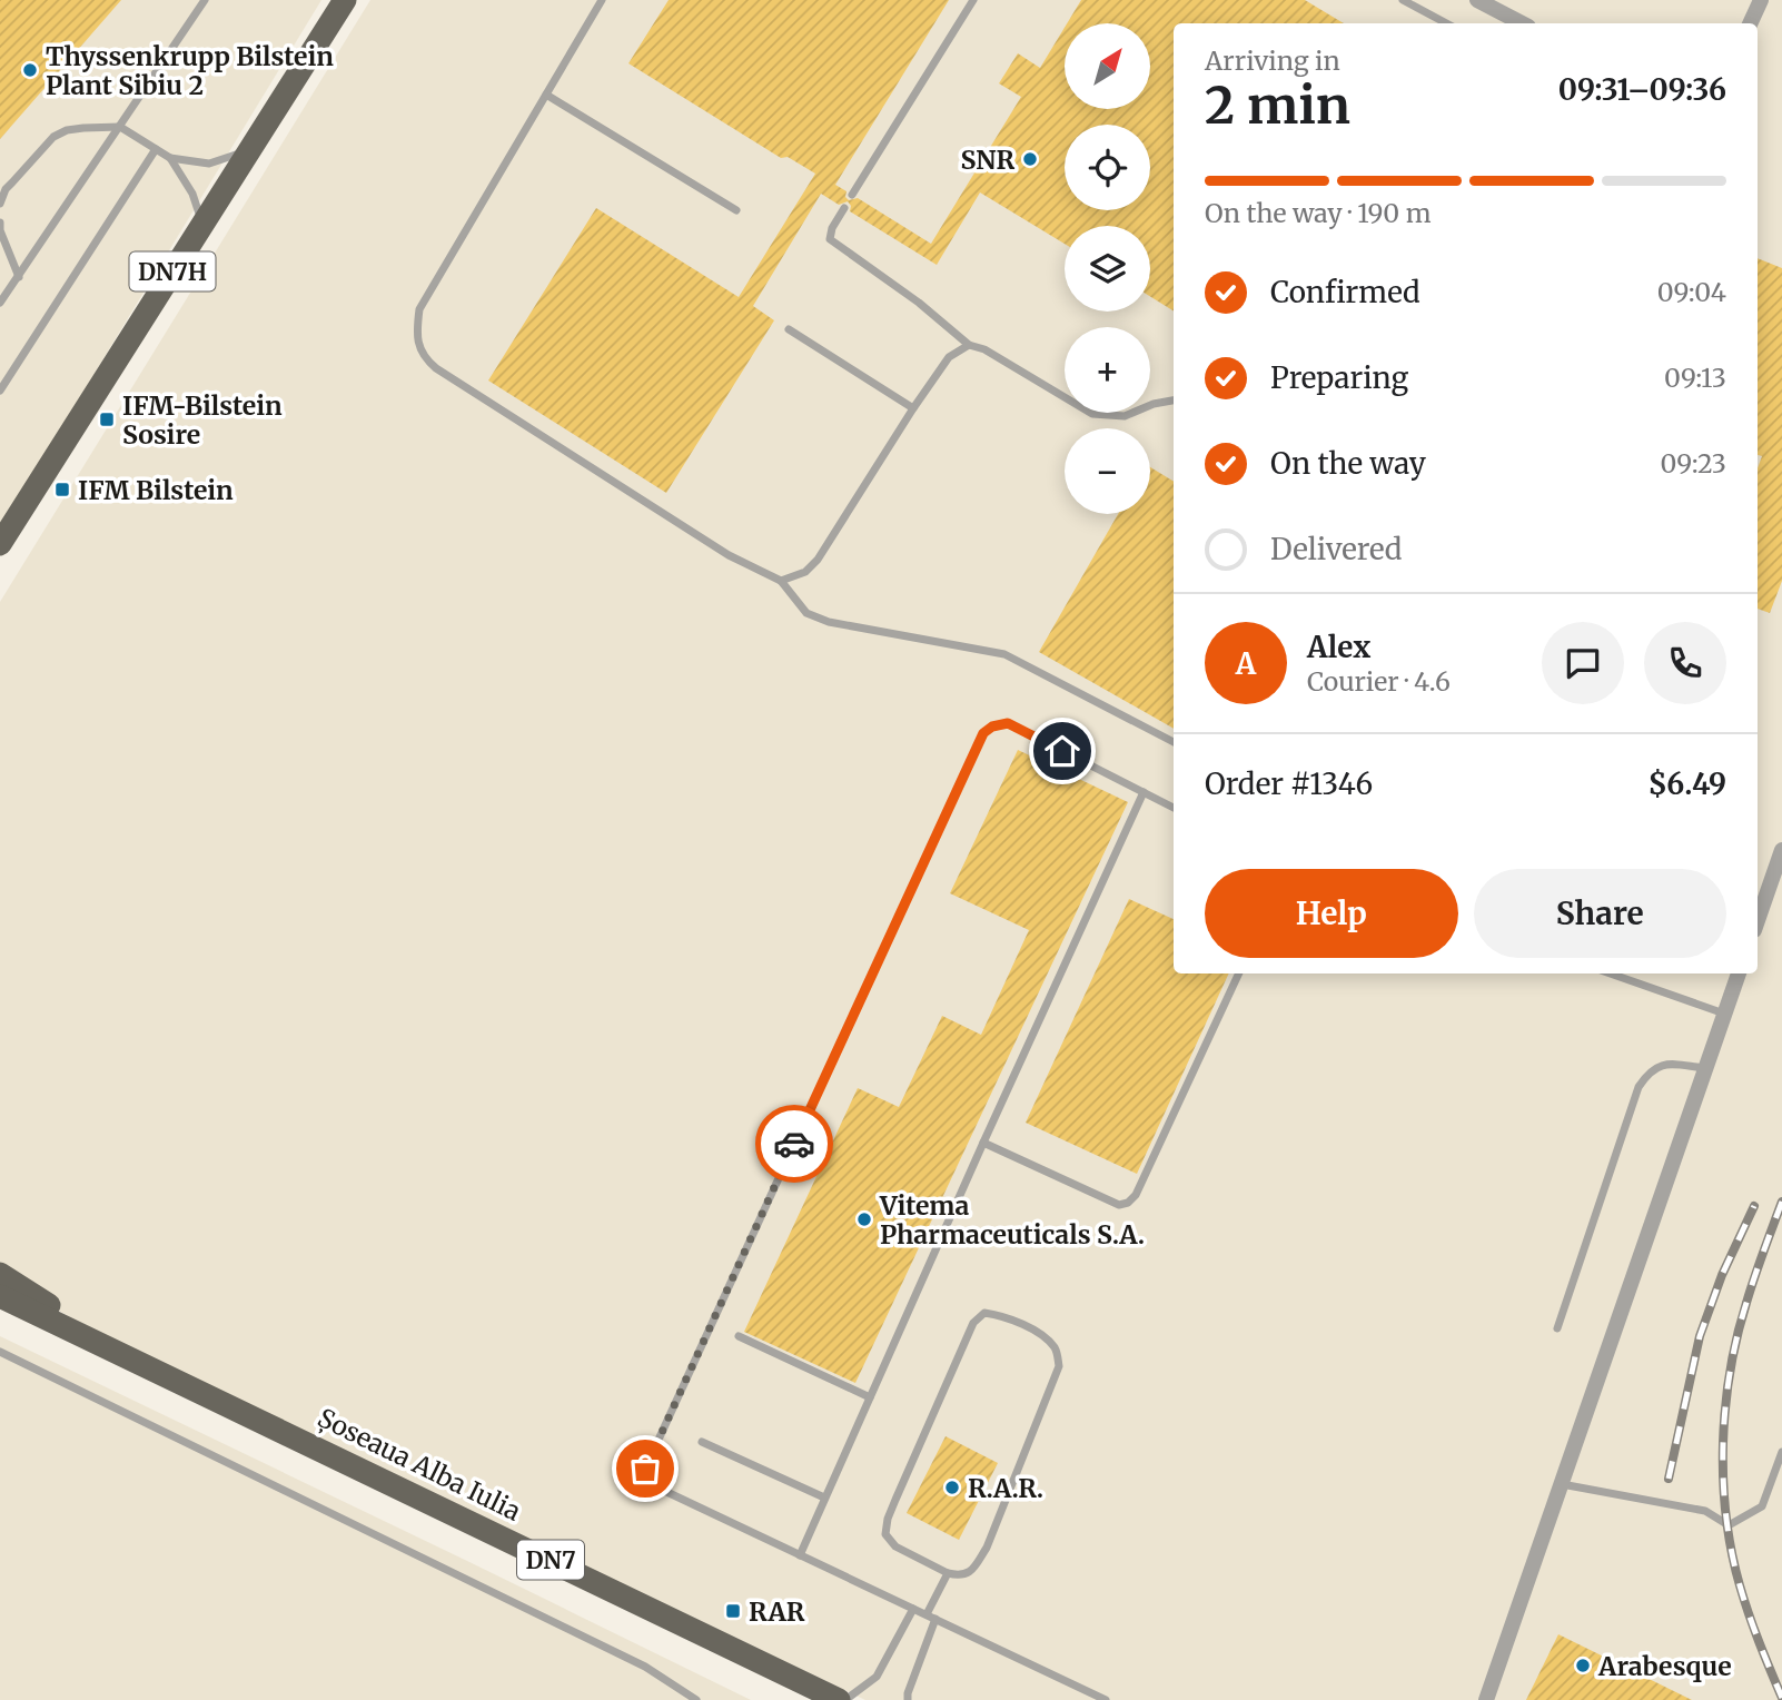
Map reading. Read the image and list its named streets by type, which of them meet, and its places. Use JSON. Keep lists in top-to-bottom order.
{
  "streets": {
    "main road": ["DN7H", "Șoseaua Alba Iulia", "DN7"]
  },
  "places": {
    "other": [
      "Thyssenkrupp Bilstein Plant Sibiu 2",
      "SNR",
      "Vitema Pharmaceuticals S.A.",
      "R.A.R.",
      "Arabesque"
    ],
    "transit": ["IFM-Bilstein Sosire", "IFM Bilstein", "RAR"]
  },
  "north": "top right",
  "page": {
    "map_buttons": ["+", "−"],
    "heading": ["2 min", "Arriving in", "09:31–09:36"],
    "panel": [
      "Alex",
      "Courier · 4.6",
      "Order #1346",
      "$6.49"
    ],
    "bar": "On the way · 190 m",
    "list": [
      ["Confirmed", "09:04"],
      ["Preparing", "09:13"],
      ["On the way", "09:23"],
      "Delivered"
    ],
    "round": "A",
    "buttons": ["Help", "Share"]
  }
}
